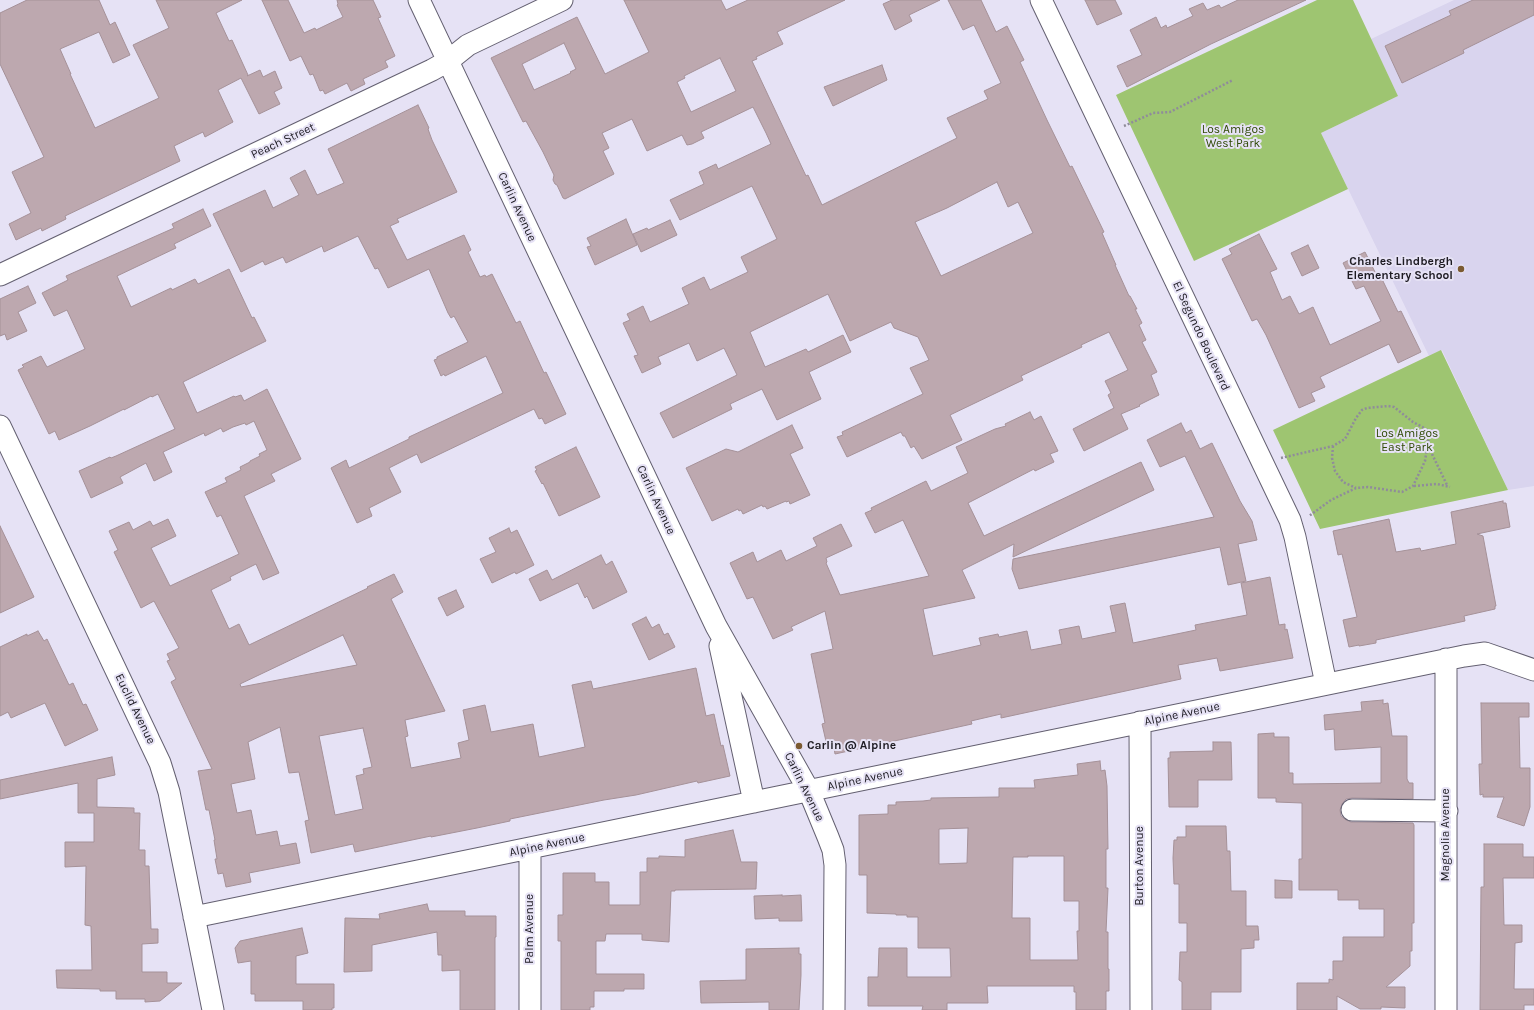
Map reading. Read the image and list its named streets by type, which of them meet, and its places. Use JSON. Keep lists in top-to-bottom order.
{
  "streets": {
    "street": [
      "Peach Street",
      "Carlin Avenue",
      "El Segundo Boulevard",
      "Euclid Avenue",
      "Alpine Avenue",
      "Magnolia Avenue",
      "Burton Avenue",
      "Palm Avenue"
    ]
  },
  "crossings": [
    ["Peach Street", "Carlin Avenue"],
    ["Carlin Avenue", "Alpine Avenue"],
    ["El Segundo Boulevard", "Alpine Avenue"],
    ["Euclid Avenue", "Alpine Avenue"],
    ["Alpine Avenue", "Magnolia Avenue"],
    ["Alpine Avenue", "Burton Avenue"],
    ["Alpine Avenue", "Palm Avenue"]
  ],
  "parks": ["Los Amigos West Park", "Los Amigos East Park"],
  "places": ["Charles Lindbergh Elementary School", "Carlin @ Alpine"]
}
